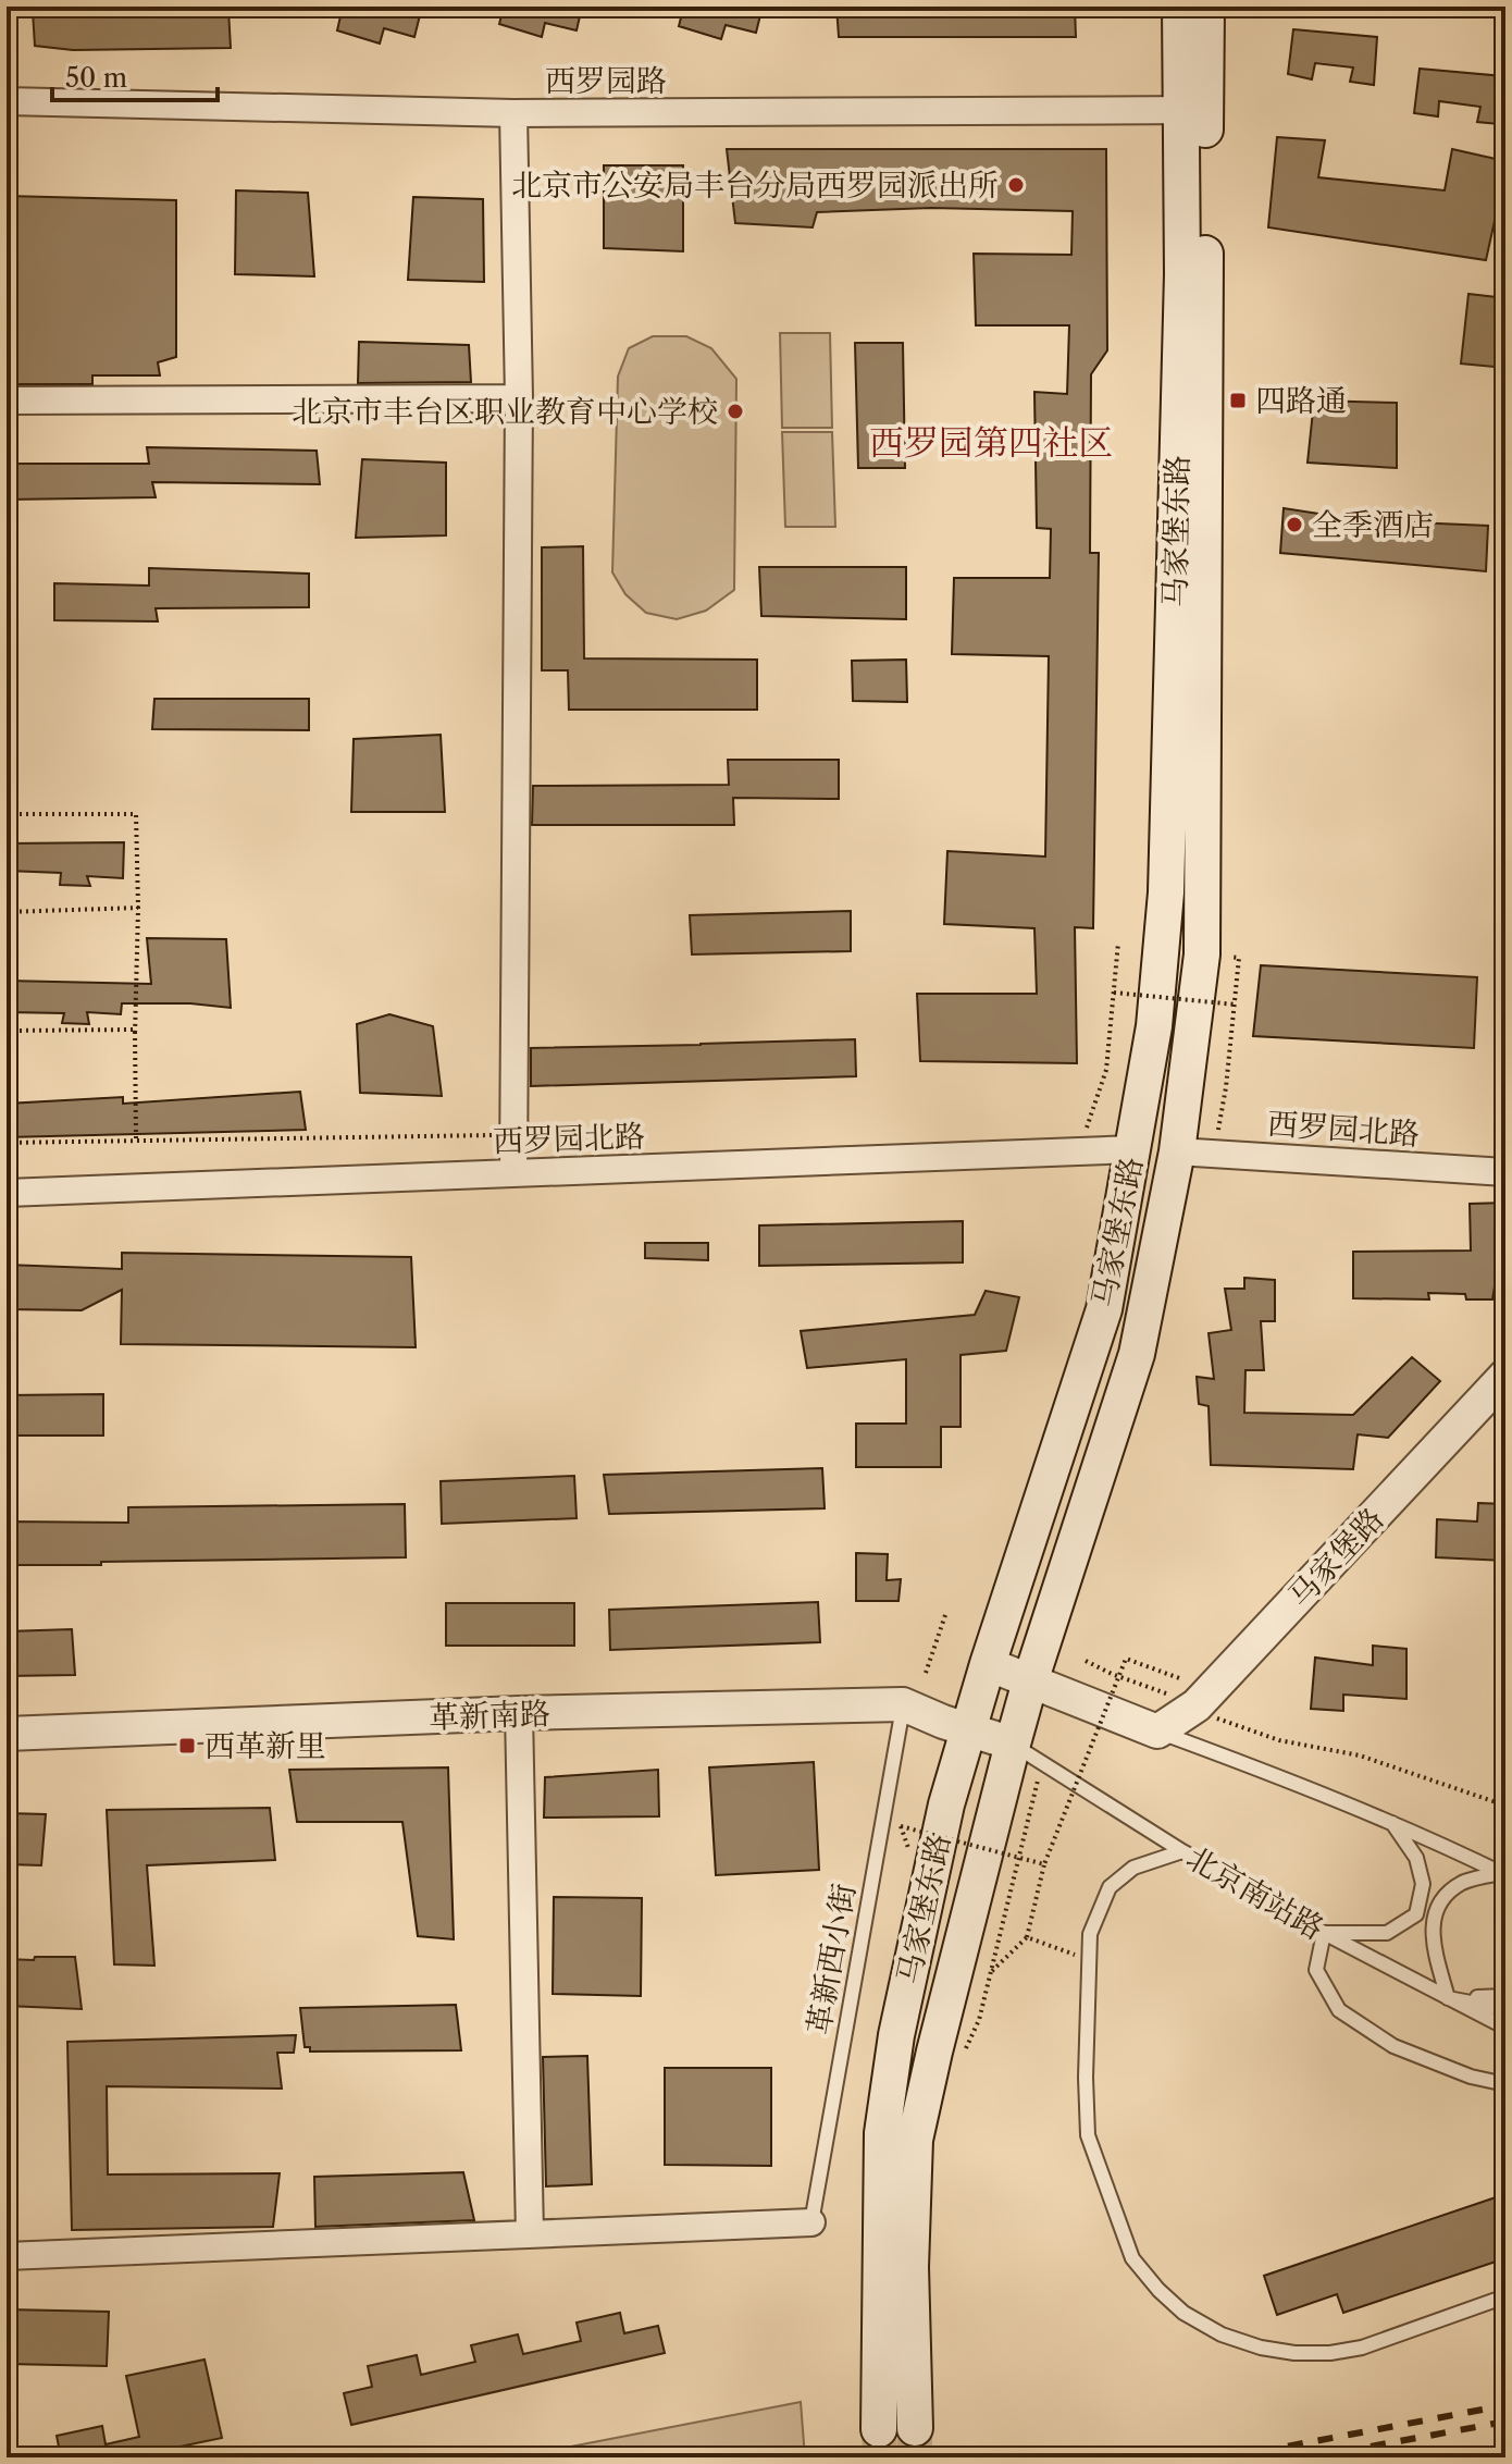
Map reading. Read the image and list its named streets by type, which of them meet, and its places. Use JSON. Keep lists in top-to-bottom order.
{
  "streets": {
    "main road": ["马家堡东路"],
    "street": [
      "西罗园路",
      "西罗园北路",
      "马家堡路",
      "革新南路"
    ],
    "lane": ["北京南站路", "革新西小街"]
  },
  "crossings": [
    ["西罗园路", "马家堡东路"],
    ["马家堡东路", "西罗园北路"],
    ["马家堡东路", "革新南路"],
    ["马家堡东路", "北京南站路"],
    ["革新南路", "北京南站路"],
    ["革新南路", "革新西小街"]
  ],
  "districts": ["西罗园第四社区"],
  "places": {
    "other": ["北京市公安局丰台分局西罗园派出所", "北京市丰台区职业教育中心学校", "全季酒店"],
    "transit": ["四路通", "西革新里"]
  },
  "scale_bar": "50 m"
}
